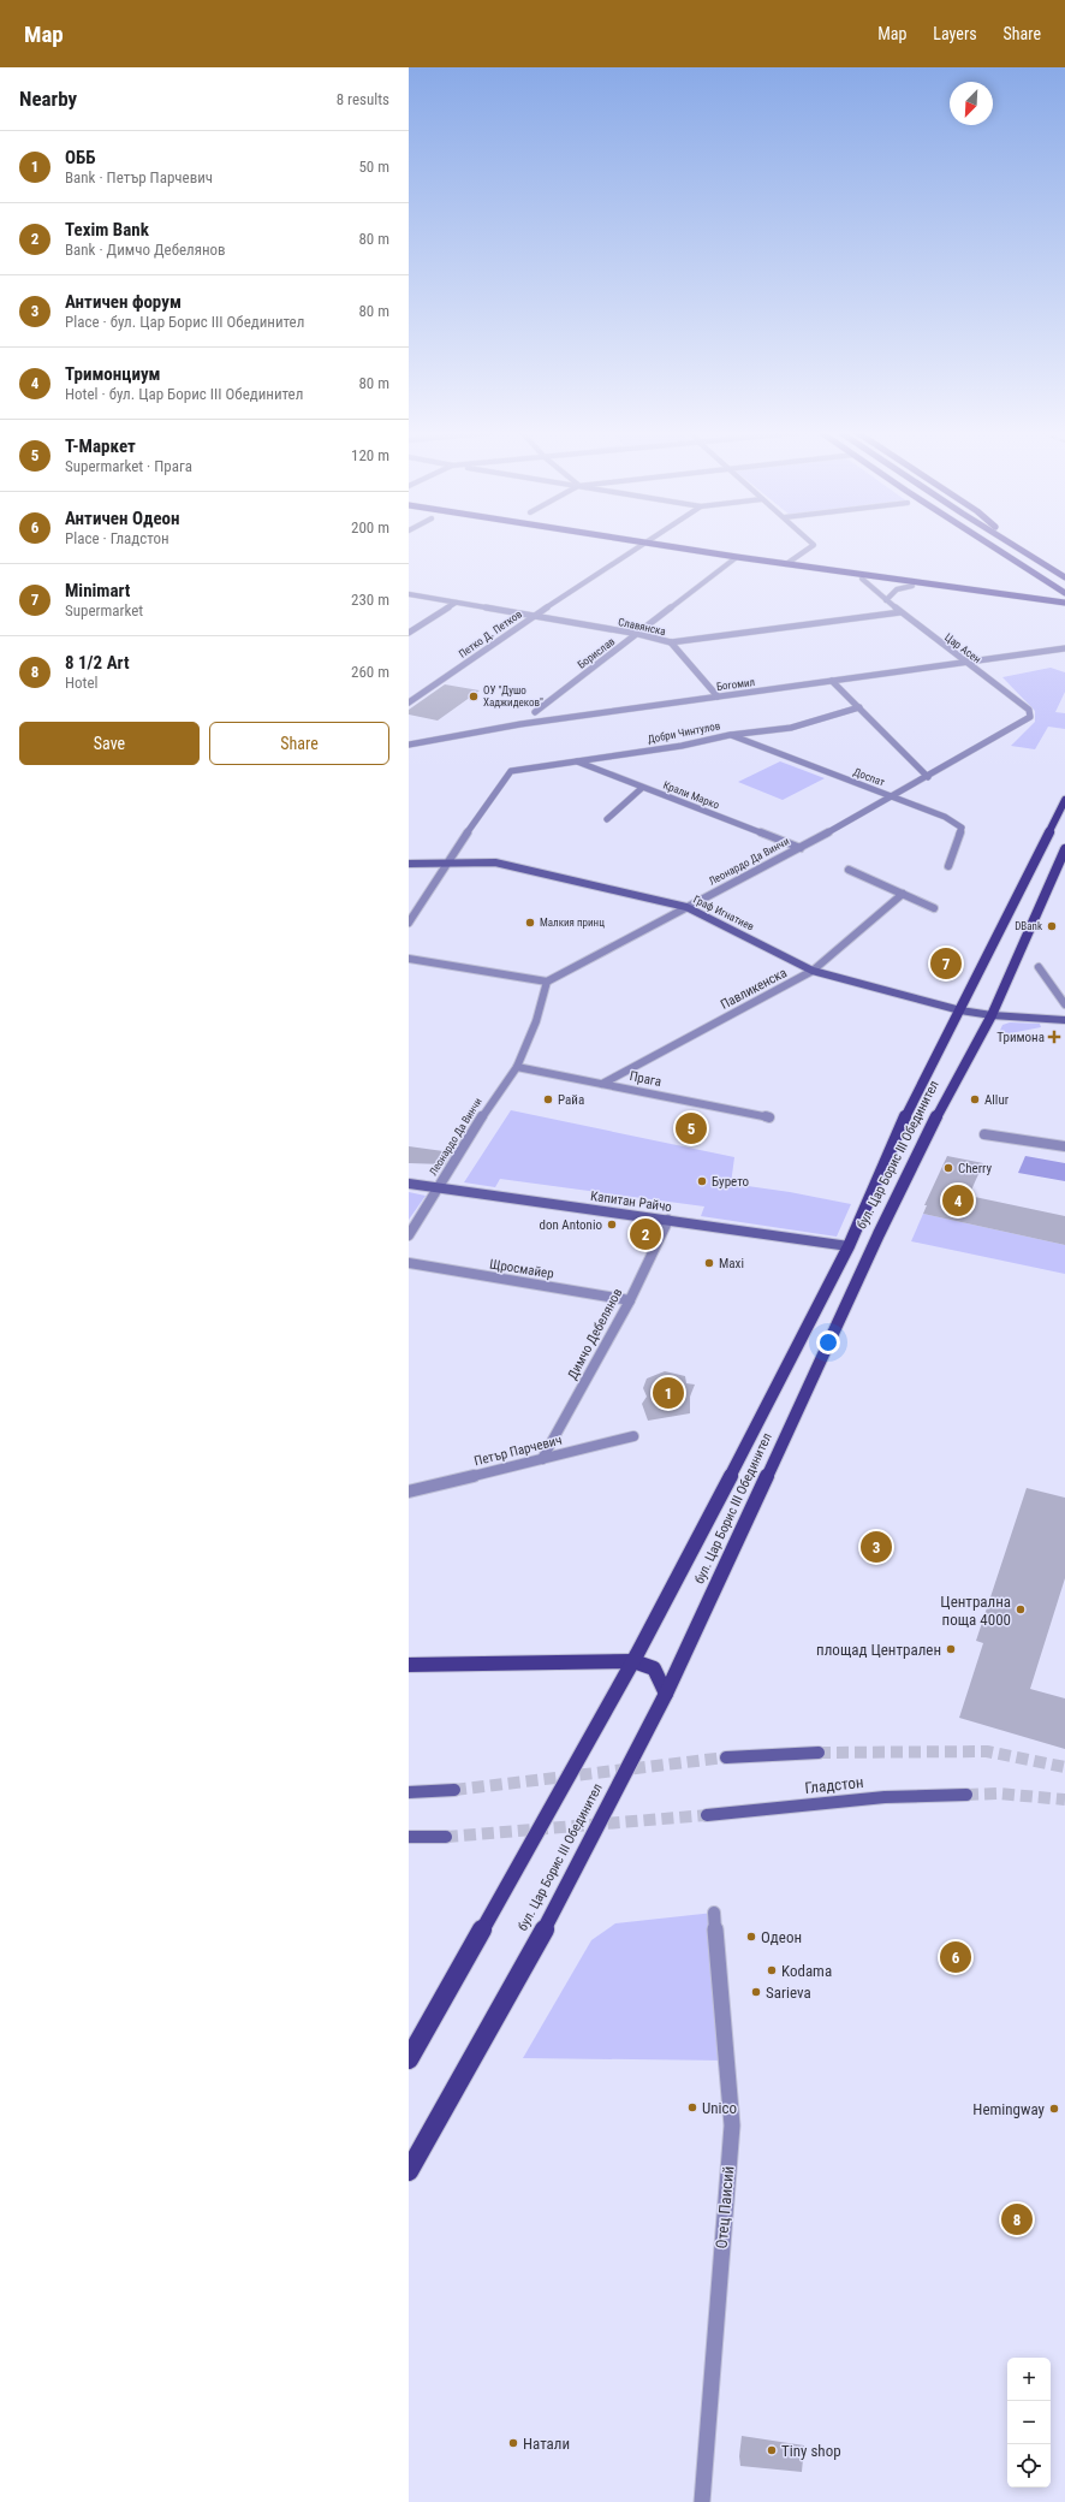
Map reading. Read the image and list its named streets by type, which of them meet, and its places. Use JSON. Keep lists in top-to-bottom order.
{
  "streets": {
    "main road": ["бул. Цар Борис III Обединител"],
    "street": [
      "Славянска",
      "Петко Д. Петков",
      "Цар Асен",
      "Борислав",
      "Богомил",
      "Добри Чинтулов",
      "Доспат",
      "Крали Марко",
      "Леонардо Да Винчи",
      "Граф Игнатиев",
      "Павликенска",
      "Прага",
      "Капитан Райчо",
      "Щросмайер",
      "Димчо Дебелянов",
      "Петър Парчевич",
      "Гладстон",
      "Отец Паисий"
    ]
  },
  "crossings": [
    ["Славянска", "Петко Д. Петков"],
    ["Славянска", "Цар Асен"],
    ["Славянска", "Борислав"],
    ["Цар Асен", "Богомил"],
    ["Цар Асен", "Леонардо Да Винчи"],
    ["Добри Чинтулов", "Доспат"],
    ["Добри Чинтулов", "Крали Марко"],
    ["Добри Чинтулов", "Граф Игнатиев"],
    ["Доспат", "Леонардо Да Винчи"],
    ["Крали Марко", "Леонардо Да Винчи"],
    ["Леонардо Да Винчи", "Граф Игнатиев"],
    ["Леонардо Да Винчи", "Прага"],
    ["Леонардо Да Винчи", "Капитан Райчо"],
    ["Граф Игнатиев", "Павликенска"],
    ["Граф Игнатиев", "бул. Цар Борис III Обединител"],
    ["Павликенска", "Прага"],
    ["бул. Цар Борис III Обединител", "Капитан Райчо"],
    ["Капитан Райчо", "Димчо Дебелянов"],
    ["Щросмайер", "Димчо Дебелянов"],
    ["Димчо Дебелянов", "Петър Парчевич"]
  ],
  "places": {
    "other": [
      "ОУ \"Душо Хаджидеков\"",
      "Малкия принц",
      "DBank",
      "Райа",
      "Allur",
      "Cherry",
      "Бурето",
      "don Antonio",
      "Maxi",
      "Централна поща 4000",
      "площад Централен",
      "Одеон",
      "Kodama",
      "Sarieva",
      "Unico",
      "Hemingway",
      "Натали",
      "Tiny shop"
    ],
    "health": ["Тримона"]
  },
  "north": "bottom left",
  "page": {
    "header": "Map",
    "nav": ["Map", "Layers", "Share"],
    "heading": ["Nearby", "8 results"],
    "list": [
      {
        "mark": "1",
        "name": "ОББ",
        "note": "Bank · Петър Парчевич",
        "value": "50 m"
      },
      {
        "mark": "2",
        "name": "Texim Bank",
        "note": "Bank · Димчо Дебелянов",
        "value": "80 m"
      },
      {
        "mark": "3",
        "name": "Античен форум",
        "note": "Place · бул. Цар Борис III Обединител",
        "value": "80 m"
      },
      {
        "mark": "4",
        "name": "Тримонциум",
        "note": "Hotel · бул. Цар Борис III Обединител",
        "value": "80 m"
      },
      {
        "mark": "5",
        "name": "Т-Маркет",
        "note": "Supermarket · Прага",
        "value": "120 m"
      },
      {
        "mark": "6",
        "name": "Античен Одеон",
        "note": "Place · Гладстон",
        "value": "200 m"
      },
      {
        "mark": "7",
        "name": "Minimart",
        "note": "Supermarket",
        "value": "230 m"
      },
      {
        "mark": "8",
        "name": "8 1/2 Art",
        "note": "Hotel",
        "value": "260 m"
      }
    ],
    "buttons": ["Save", "Share"],
    "pins": [
      "7",
      "5",
      "4",
      "2",
      "1",
      "3",
      "6",
      "8"
    ],
    "map_buttons": ["+", "−"]
  }
}
